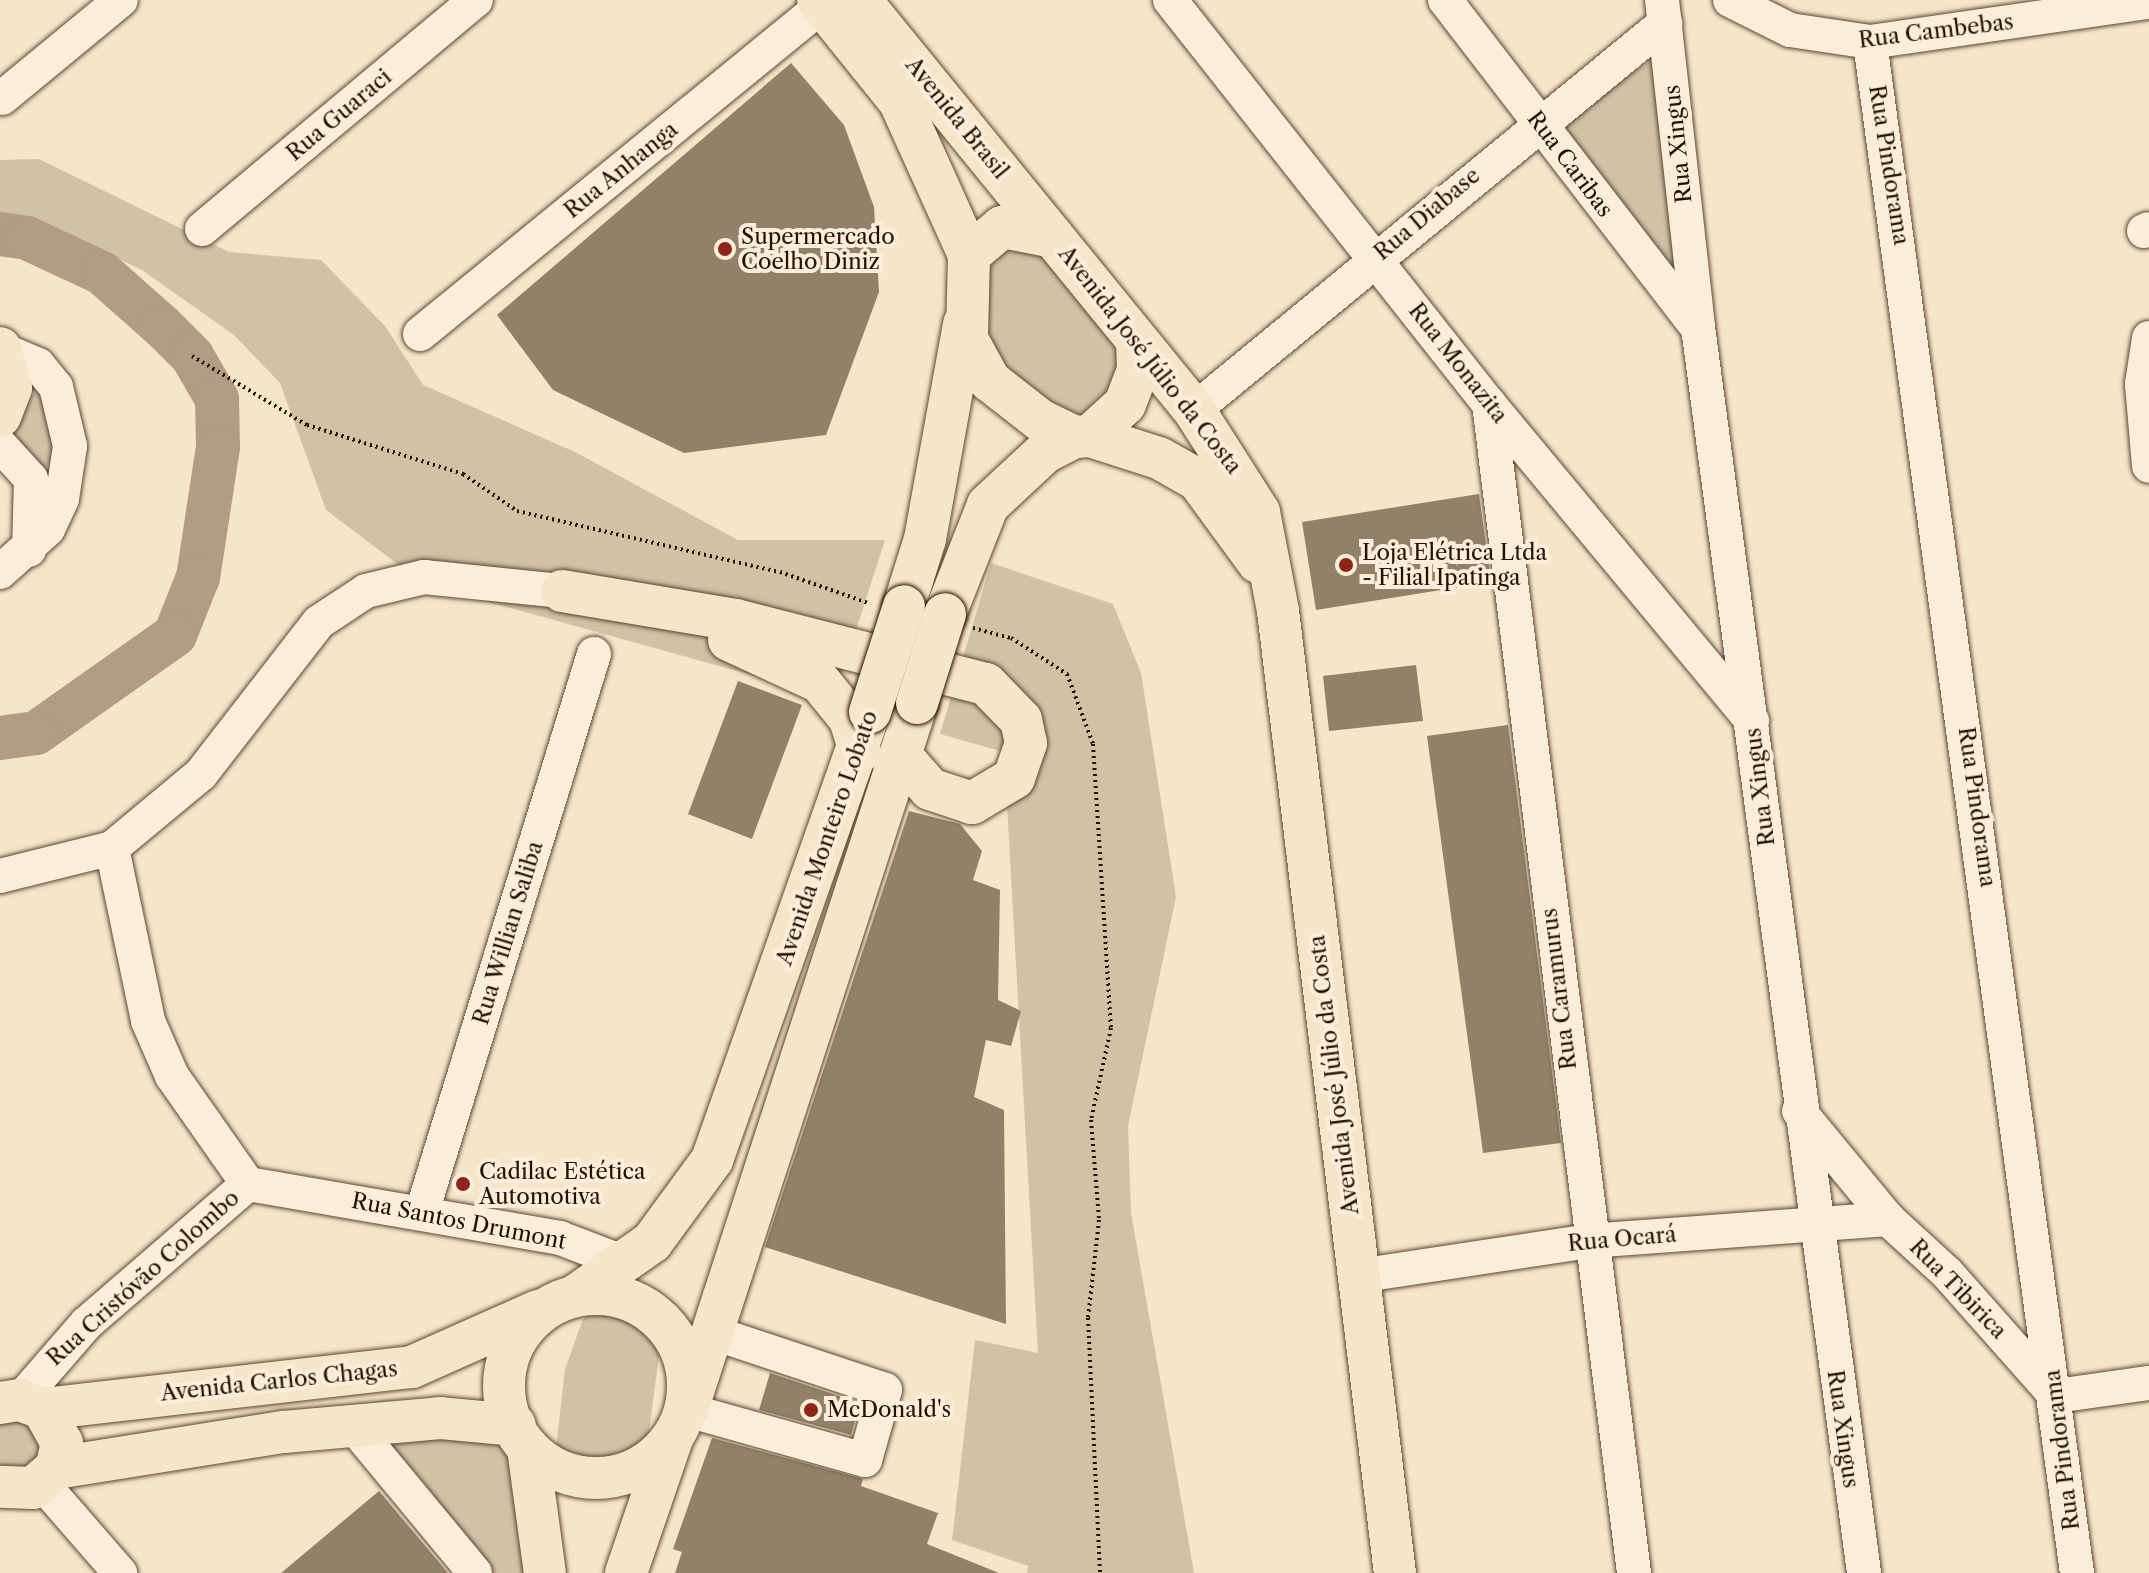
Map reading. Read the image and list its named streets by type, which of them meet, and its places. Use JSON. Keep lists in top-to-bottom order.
{
  "streets": {
    "main road": [
      "Avenida Brasil",
      "Avenida José Júlio da Costa",
      "Avenida Monteiro Lobato",
      "Avenida Carlos Chagas"
    ],
    "street": [
      "Rua Cambebas",
      "Rua Guaraci",
      "Rua Xingus",
      "Rua Caribas",
      "Rua Pindorama",
      "Rua Anhanga",
      "Rua Diabase",
      "Rua Monazita",
      "Rua Willian Saliba",
      "Rua Caramurus",
      "Rua Santos Drumont",
      "Rua Ocará",
      "Rua Cristóvão Colombo",
      "Rua Tibirica"
    ]
  },
  "crossings": [
    ["Rua Cambebas", "Rua Pindorama"],
    ["Avenida Brasil", "Rua Anhanga"],
    ["Avenida Brasil", "Avenida José Júlio da Costa"],
    ["Avenida Brasil", "Avenida Monteiro Lobato"],
    ["Rua Xingus", "Rua Caribas"],
    ["Rua Xingus", "Rua Diabase"],
    ["Rua Xingus", "Rua Monazita"],
    ["Rua Xingus", "Rua Ocará"],
    ["Rua Xingus", "Rua Tibirica"],
    ["Rua Caribas", "Rua Diabase"],
    ["Rua Pindorama", "Rua Tibirica"],
    ["Rua Diabase", "Avenida José Júlio da Costa"],
    ["Rua Diabase", "Rua Monazita"],
    ["Avenida José Júlio da Costa", "Avenida Monteiro Lobato"],
    ["Avenida José Júlio da Costa", "Rua Ocará"],
    ["Rua Monazita", "Rua Caramurus"],
    ["Avenida Monteiro Lobato", "Rua Santos Drumont"],
    ["Avenida Monteiro Lobato", "Avenida Carlos Chagas"],
    ["Rua Willian Saliba", "Rua Santos Drumont"],
    ["Rua Caramurus", "Rua Ocará"],
    ["Rua Santos Drumont", "Rua Cristóvão Colombo"],
    ["Rua Ocará", "Rua Tibirica"],
    ["Rua Cristóvão Colombo", "Avenida Carlos Chagas"]
  ],
  "places": [
    "Supermercado Coelho Diniz",
    "Loja Elétrica Ltda - Filial Ipatinga",
    "Cadilac Estética Automotiva",
    "McDonald's"
  ]
}
